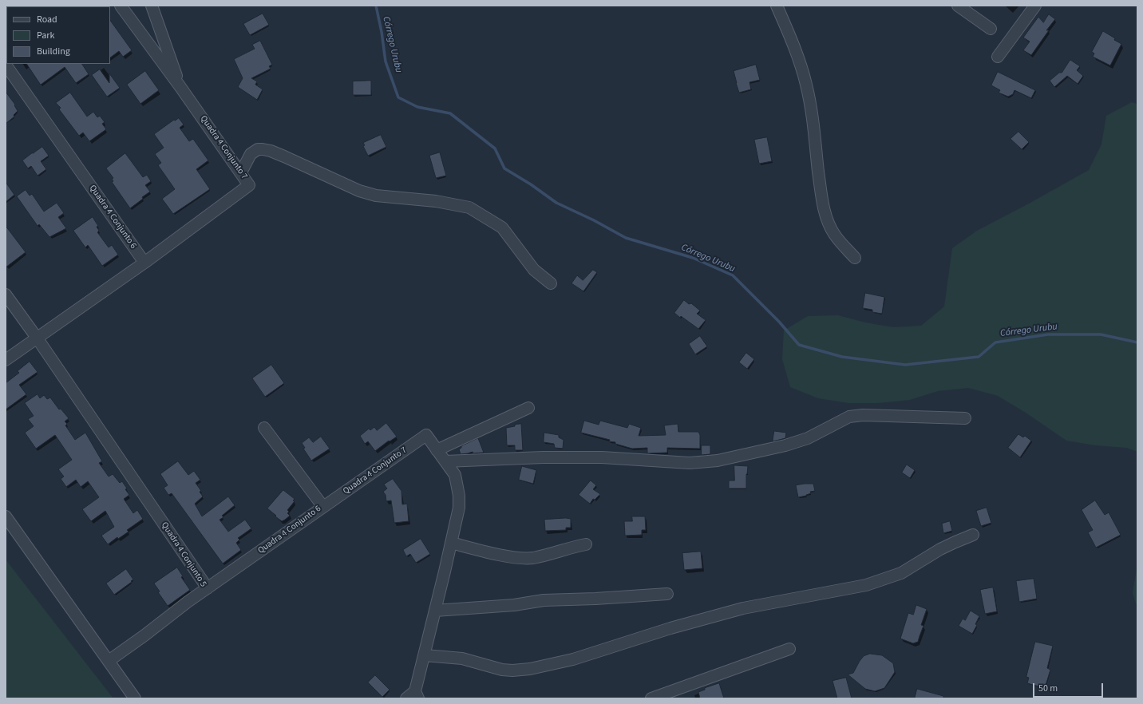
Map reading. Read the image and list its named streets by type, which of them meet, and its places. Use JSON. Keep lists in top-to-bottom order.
{
  "streets": {
    "street": ["Quadra 4 Conjunto 7", "Quadra 4 Conjunto 6", "Quadra 4 Conjunto 5"]
  },
  "crossings": [
    ["Quadra 4 Conjunto 7", "Quadra 4 Conjunto 6"],
    ["Quadra 4 Conjunto 6", "Quadra 4 Conjunto 5"]
  ],
  "water": ["Córrego Urubu"],
  "legend": ["Road", "Park", "Building"],
  "scale_bar": "50 m"
}
